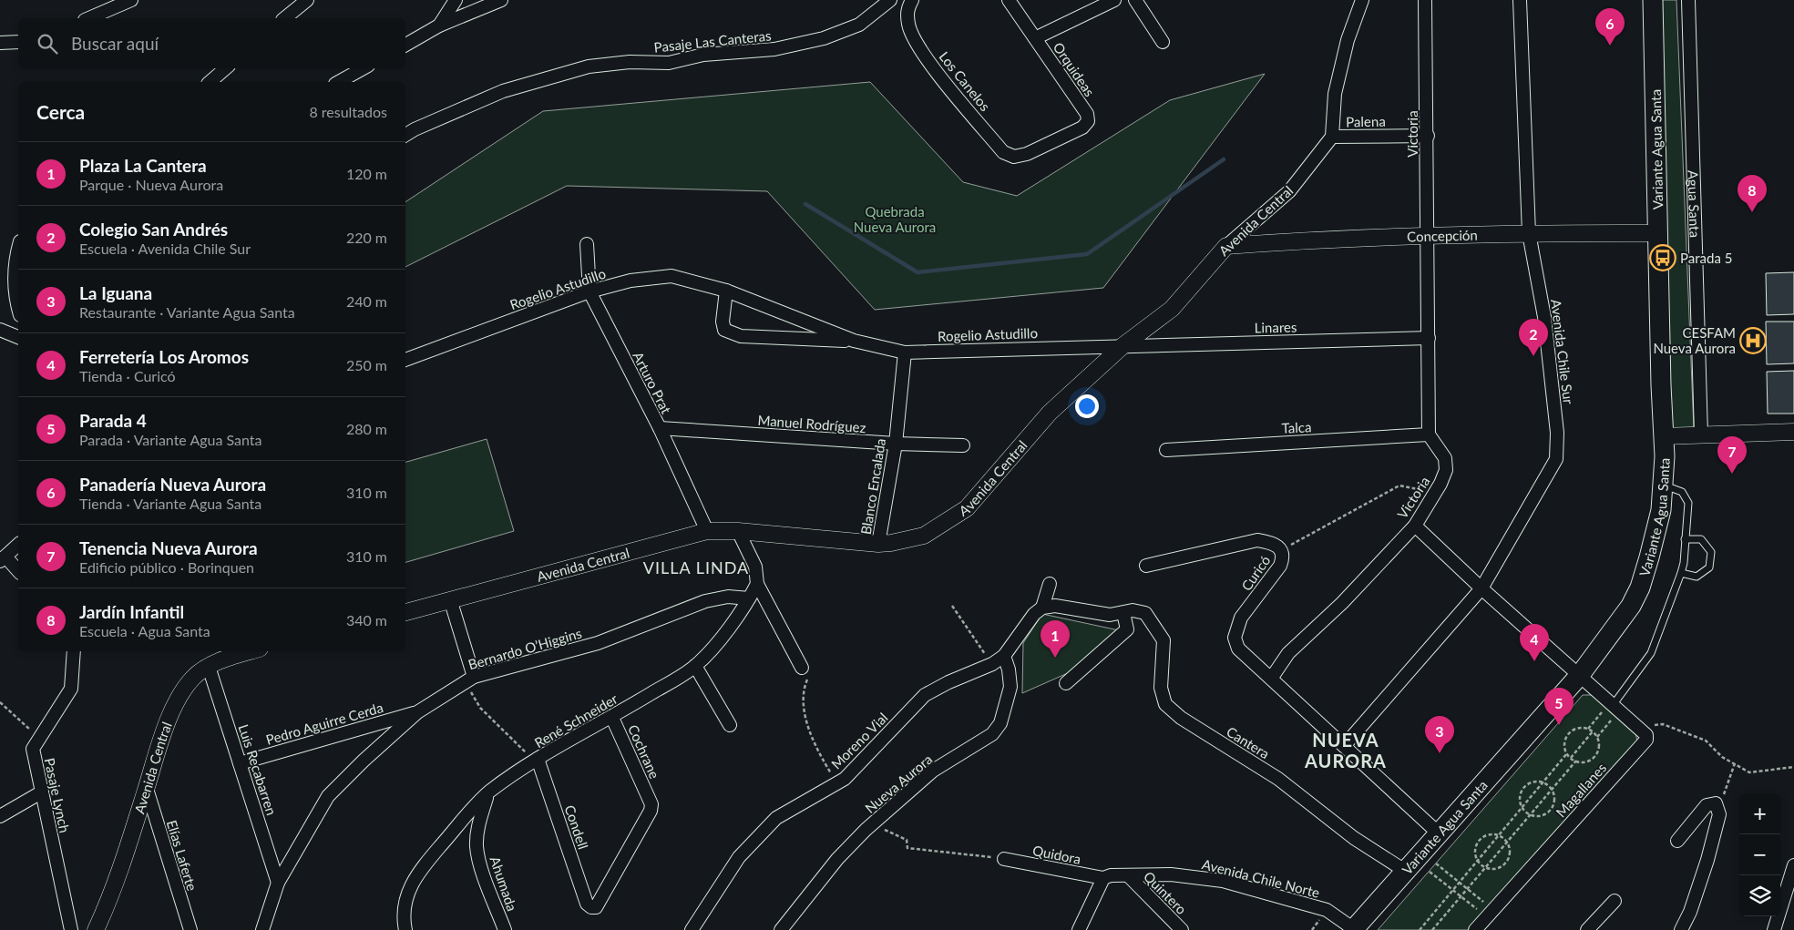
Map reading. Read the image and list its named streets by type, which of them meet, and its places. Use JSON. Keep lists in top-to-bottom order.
{
  "streets": {
    "main road": ["Variante Agua Santa"],
    "street": [
      "Pasaje Las Canteras",
      "Orquideas",
      "Los Canelos",
      "Palena",
      "Victoria",
      "Agua Santa",
      "Avenida Central",
      "Concepción",
      "Rogelio Astudillo",
      "Linares",
      "Avenida Chile Sur",
      "Arturo Prat",
      "Manuel Rodríguez",
      "Talca",
      "Blanco Encalada",
      "Curicó",
      "Bernardo O’Higgins",
      "René Schneider",
      "Pedro Aguirre Cerda",
      "Moreno Vial",
      "Cantera",
      "Cochrane",
      "Luis Recabarren",
      "Nueva Aurora",
      "Magallanes",
      "Pasaje Lynch",
      "Condell",
      "Quidora",
      "Elías Laferte",
      "Avenida Chile Norte",
      "Ahumada",
      "Quintero"
    ]
  },
  "crossings": [
    ["Orquideas", "Los Canelos"],
    ["Palena", "Victoria"],
    ["Palena", "Avenida Central"],
    ["Victoria", "Concepción"],
    ["Victoria", "Linares"],
    ["Victoria", "Talca"],
    ["Victoria", "Curicó"],
    ["Variante Agua Santa", "Concepción"],
    ["Variante Agua Santa", "Cantera"],
    ["Variante Agua Santa", "Avenida Chile Norte"],
    ["Avenida Central", "Concepción"],
    ["Avenida Central", "Rogelio Astudillo"],
    ["Avenida Central", "Linares"],
    ["Avenida Central", "Arturo Prat"],
    ["Avenida Central", "Blanco Encalada"],
    ["Avenida Central", "Luis Recabarren"],
    ["Avenida Central", "Elías Laferte"],
    ["Concepción", "Avenida Chile Sur"],
    ["Rogelio Astudillo", "Linares"],
    ["Rogelio Astudillo", "Arturo Prat"],
    ["Rogelio Astudillo", "Blanco Encalada"],
    ["Arturo Prat", "Manuel Rodríguez"],
    ["Manuel Rodríguez", "Blanco Encalada"],
    ["Bernardo O’Higgins", "René Schneider"],
    ["Bernardo O’Higgins", "Pedro Aguirre Cerda"],
    ["Bernardo O’Higgins", "Luis Recabarren"],
    ["René Schneider", "Cochrane"],
    ["René Schneider", "Condell"],
    ["René Schneider", "Ahumada"],
    ["Pedro Aguirre Cerda", "Luis Recabarren"],
    ["Moreno Vial", "Nueva Aurora"],
    ["Cochrane", "Condell"],
    ["Quidora", "Avenida Chile Norte"],
    ["Avenida Chile Norte", "Quintero"]
  ],
  "districts": ["VILLA LINDA", "NUEVA AURORA"],
  "parks": ["Quebrada Nueva Aurora"],
  "places": {
    "bus stop": ["Parada 5"],
    "hospital": ["CESFAM Nueva Aurora"]
  },
  "page": {
    "pins": [
      "6",
      "8",
      "2",
      "7",
      "1",
      "4",
      "5",
      "3"
    ],
    "search": "Buscar aquí",
    "heading": ["Cerca", "8 resultados"],
    "list": [
      {
        "mark": "1",
        "name": "Plaza La Cantera",
        "note": "Parque · Nueva Aurora",
        "value": "120 m"
      },
      {
        "mark": "2",
        "name": "Colegio San Andrés",
        "note": "Escuela · Avenida Chile Sur",
        "value": "220 m"
      },
      {
        "mark": "3",
        "name": "La Iguana",
        "note": "Restaurante · Variante Agua Santa",
        "value": "240 m"
      },
      {
        "mark": "4",
        "name": "Ferretería Los Aromos",
        "note": "Tienda · Curicó",
        "value": "250 m"
      },
      {
        "mark": "5",
        "name": "Parada 4",
        "note": "Parada · Variante Agua Santa",
        "value": "280 m"
      },
      {
        "mark": "6",
        "name": "Panadería Nueva Aurora",
        "note": "Tienda · Variante Agua Santa",
        "value": "310 m"
      },
      {
        "mark": "7",
        "name": "Tenencia Nueva Aurora",
        "note": "Edificio público · Borinquen",
        "value": "310 m"
      },
      {
        "mark": "8",
        "name": "Jardín Infantil",
        "note": "Escuela · Agua Santa",
        "value": "340 m"
      }
    ],
    "map_buttons": ["+", "−"]
  }
}
